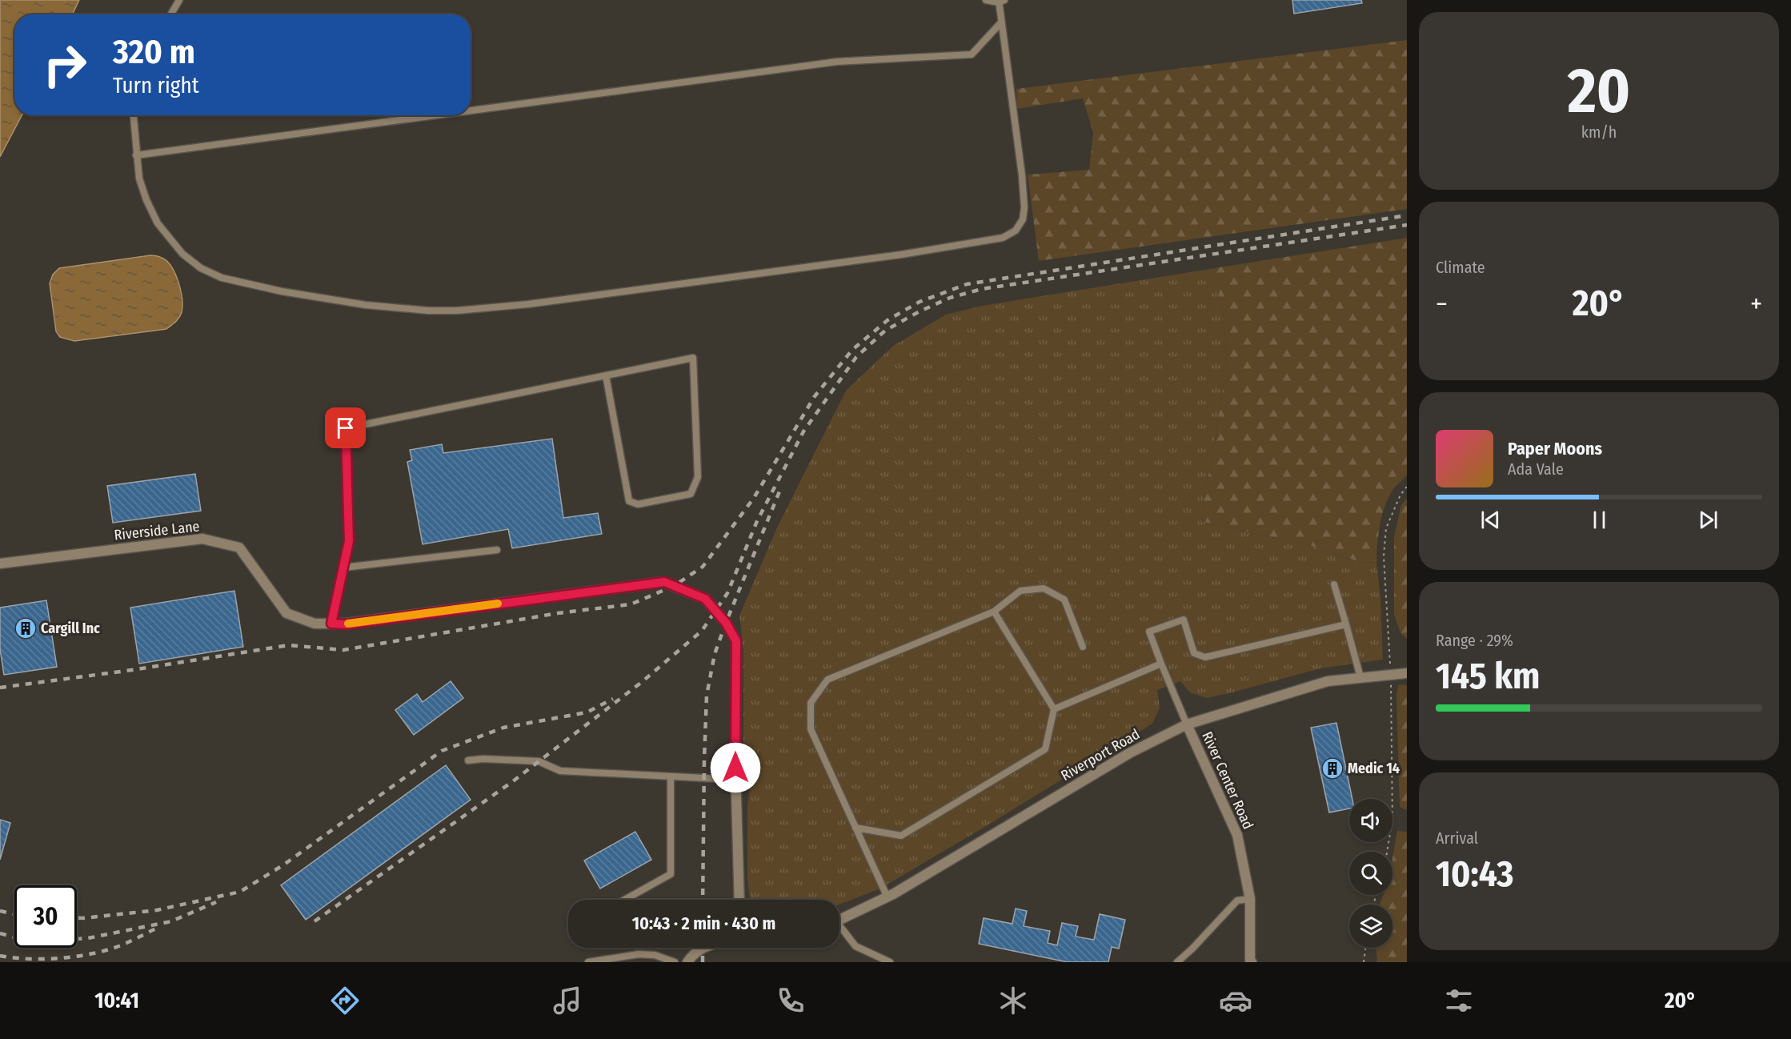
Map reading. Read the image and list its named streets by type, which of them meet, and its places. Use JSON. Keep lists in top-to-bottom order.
{
  "streets": {
    "street": ["Riverside Lane", "Riverport Road", "River Center Road"]
  },
  "crossings": [
    ["Riverport Road", "River Center Road"]
  ],
  "places": {
    "building": ["Cargill Inc", "Medic 14"]
  },
  "page": {
    "tile": [
      ["20", "km/h"],
      "Climate",
      ["Range · 29%", "145 km"],
      ["Arrival", "10:43"]
    ],
    "turn": ["320 m", "Turn right"],
    "heat": ["−", "20°", "+"],
    "song": ["Paper Moons", "Ada Vale"],
    "limit": "30",
    "trip": "10:43 · 2 min · 430 m",
    "tabs": ["10:41", "20°"]
  }
}
